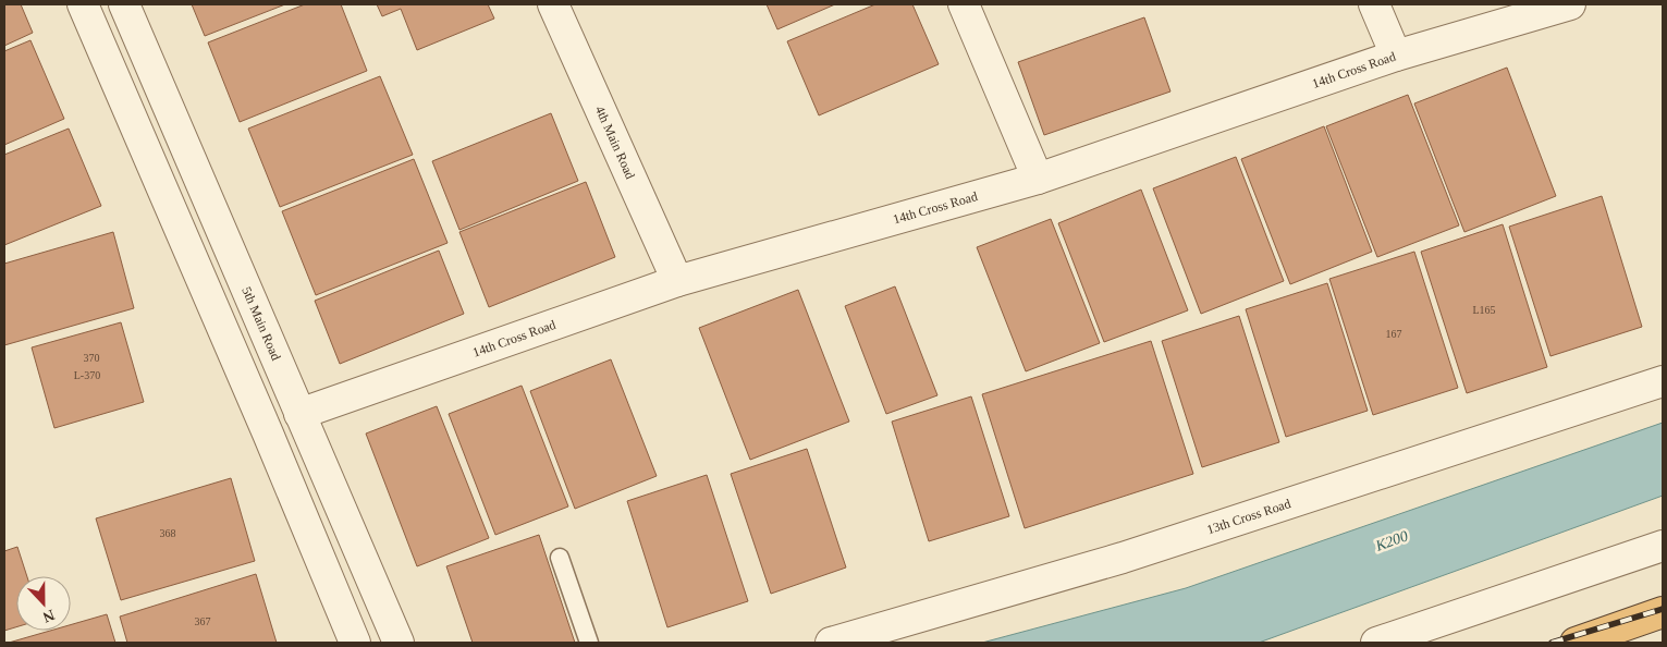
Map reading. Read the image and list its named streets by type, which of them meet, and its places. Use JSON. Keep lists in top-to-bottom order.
{
  "streets": {
    "street": [
      "14th Cross Road",
      "4th Main Road",
      "5th Main Road",
      "13th Cross Road"
    ]
  },
  "crossings": [
    ["14th Cross Road", "4th Main Road"],
    ["14th Cross Road", "5th Main Road"]
  ],
  "water": ["K200"],
  "house_numbers": [
    "L165",
    "167",
    "370",
    "L-370",
    "368",
    "367"
  ],
  "north": "bottom"
}
